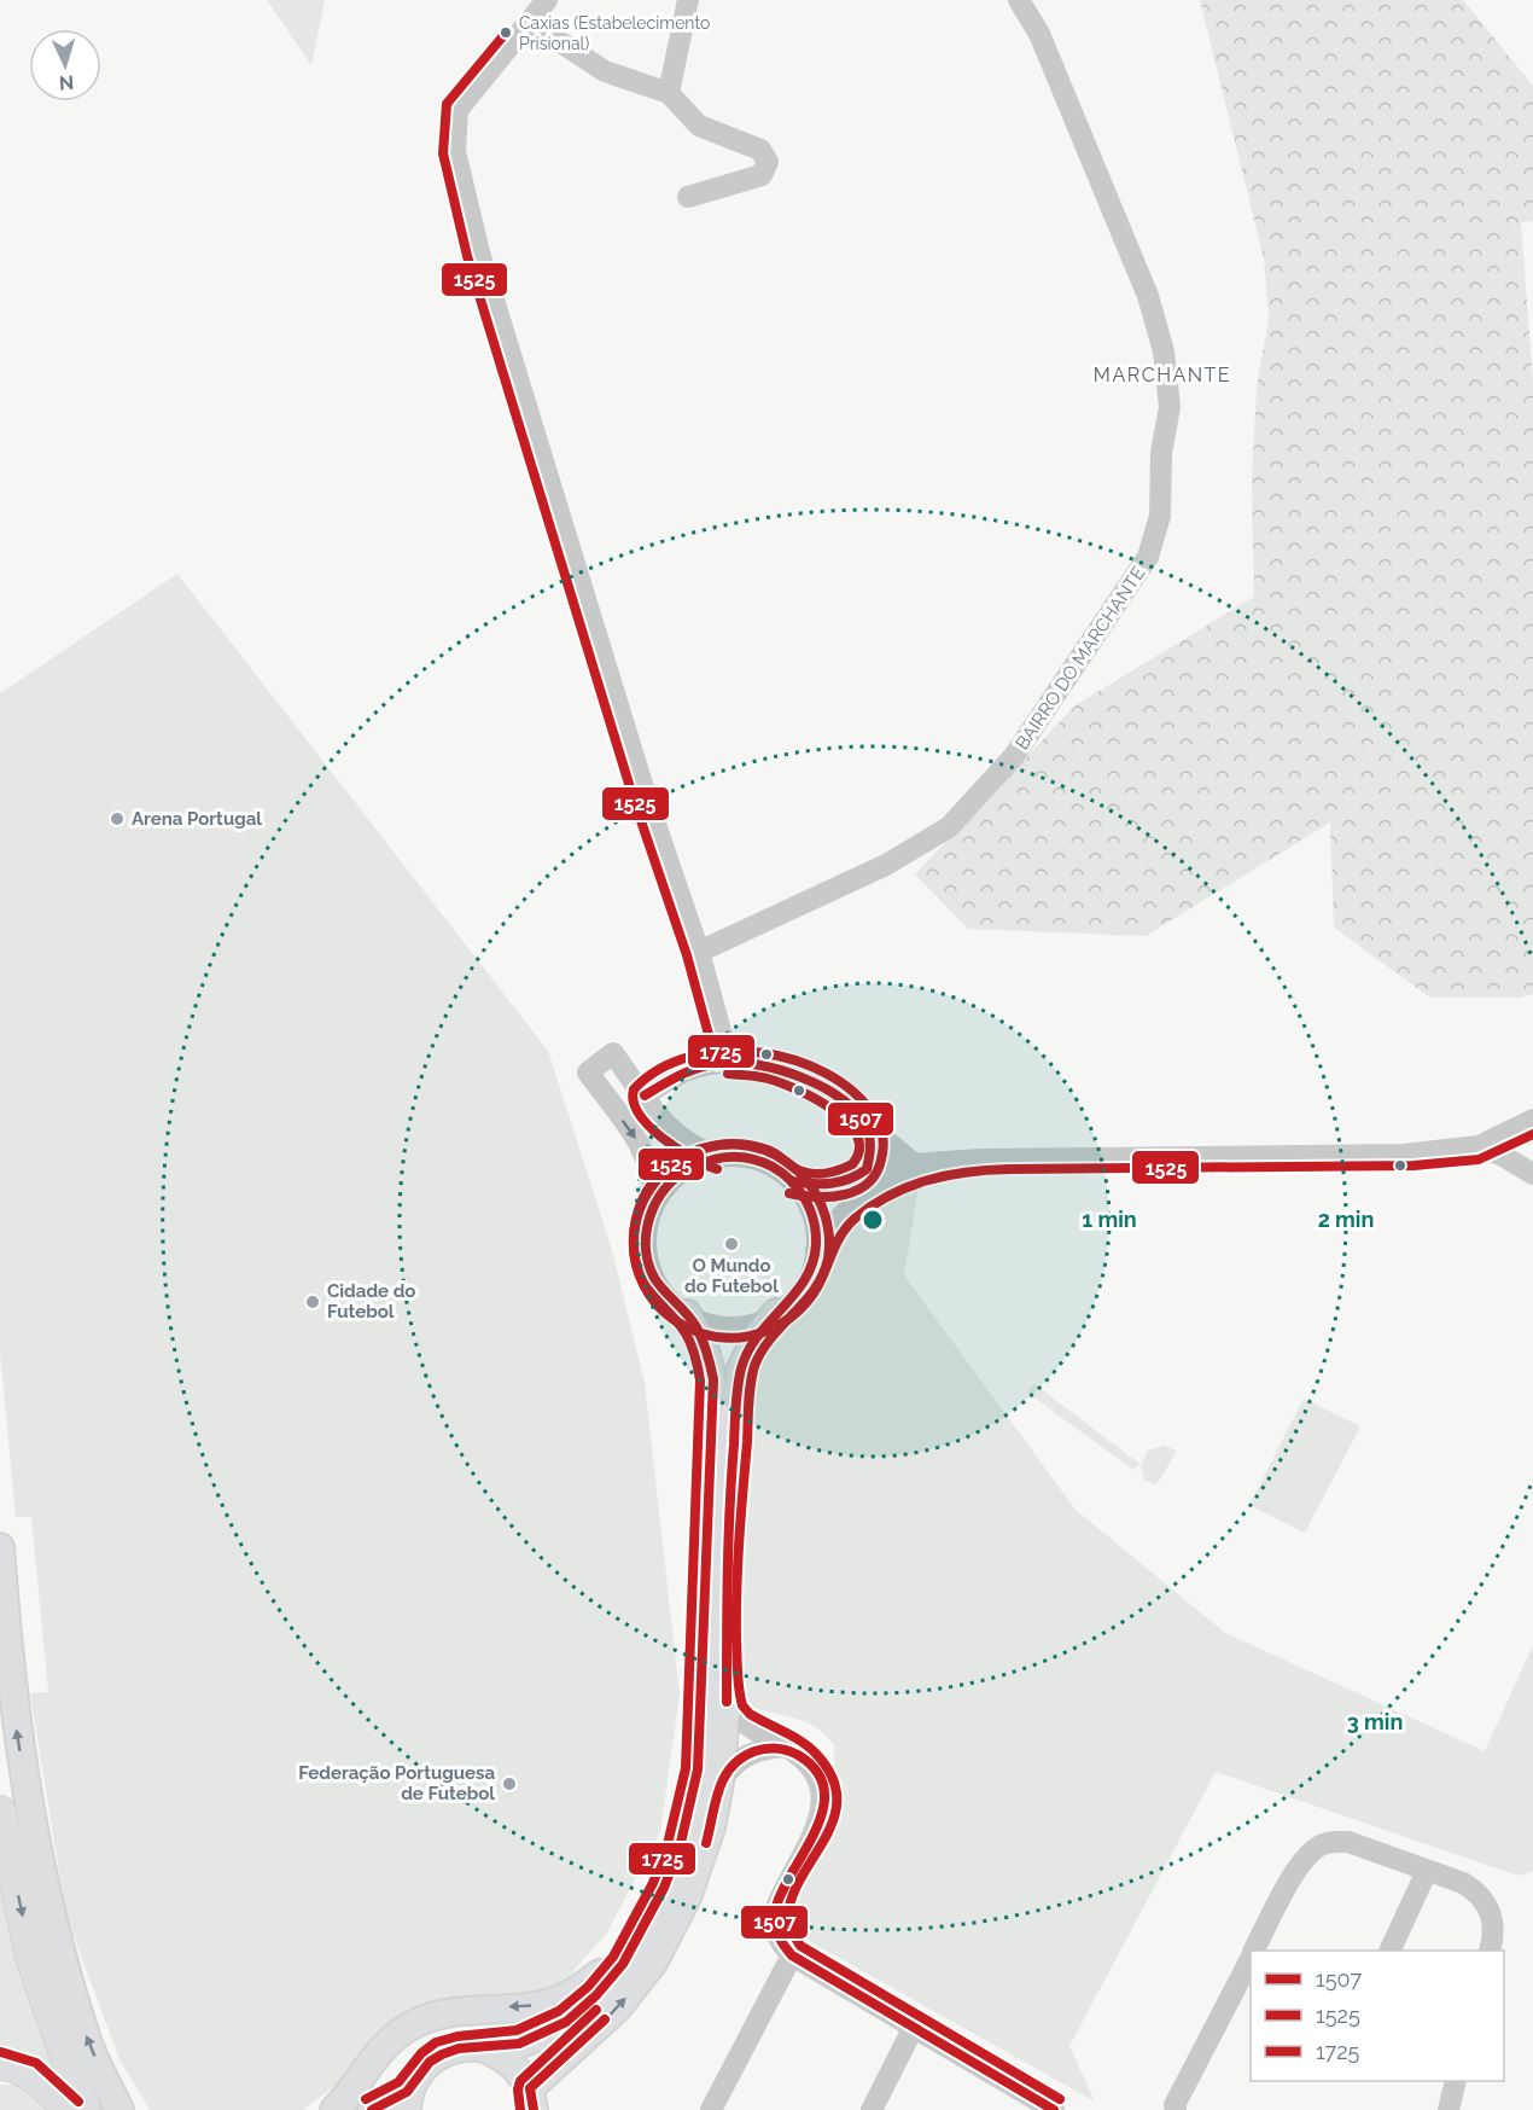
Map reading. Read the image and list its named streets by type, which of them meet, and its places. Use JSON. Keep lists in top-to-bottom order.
{
  "streets": {
    "street": ["BAIRRO DO MARCHANTE"]
  },
  "districts": ["MARCHANTE"],
  "places": [
    "Caxias (Estabelecimento Prisional)",
    "Arena Portugal",
    "O Mundo do Futebol",
    "Cidade do Futebol",
    "Federação Portuguesa de Futebol"
  ],
  "lines": ["transit line 1525", "transit line 1725", "transit line 1507"],
  "legend": ["1507", "1525", "1725"],
  "north": "bottom",
  "rings": ["1 min", "2 min", "3 min"]
}
